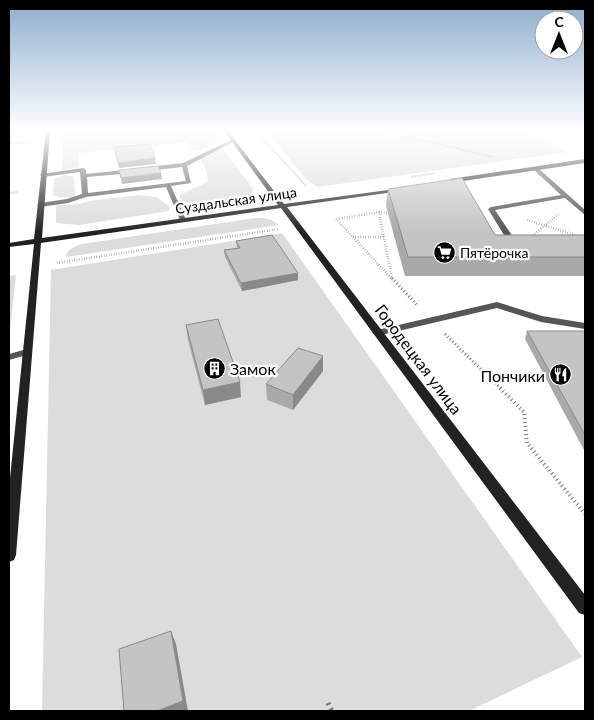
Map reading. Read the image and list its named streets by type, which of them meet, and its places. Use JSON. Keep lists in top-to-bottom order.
{
  "streets": {
    "street": ["Суздальская улица", "Городецкая улица"]
  },
  "crossings": [
    ["Суздальская улица", "Городецкая улица"]
  ],
  "places": {
    "supermarket": ["Пятёрочка"],
    "building": ["Замок"],
    "restaurant": ["Пончики"]
  },
  "north": "top"
}
